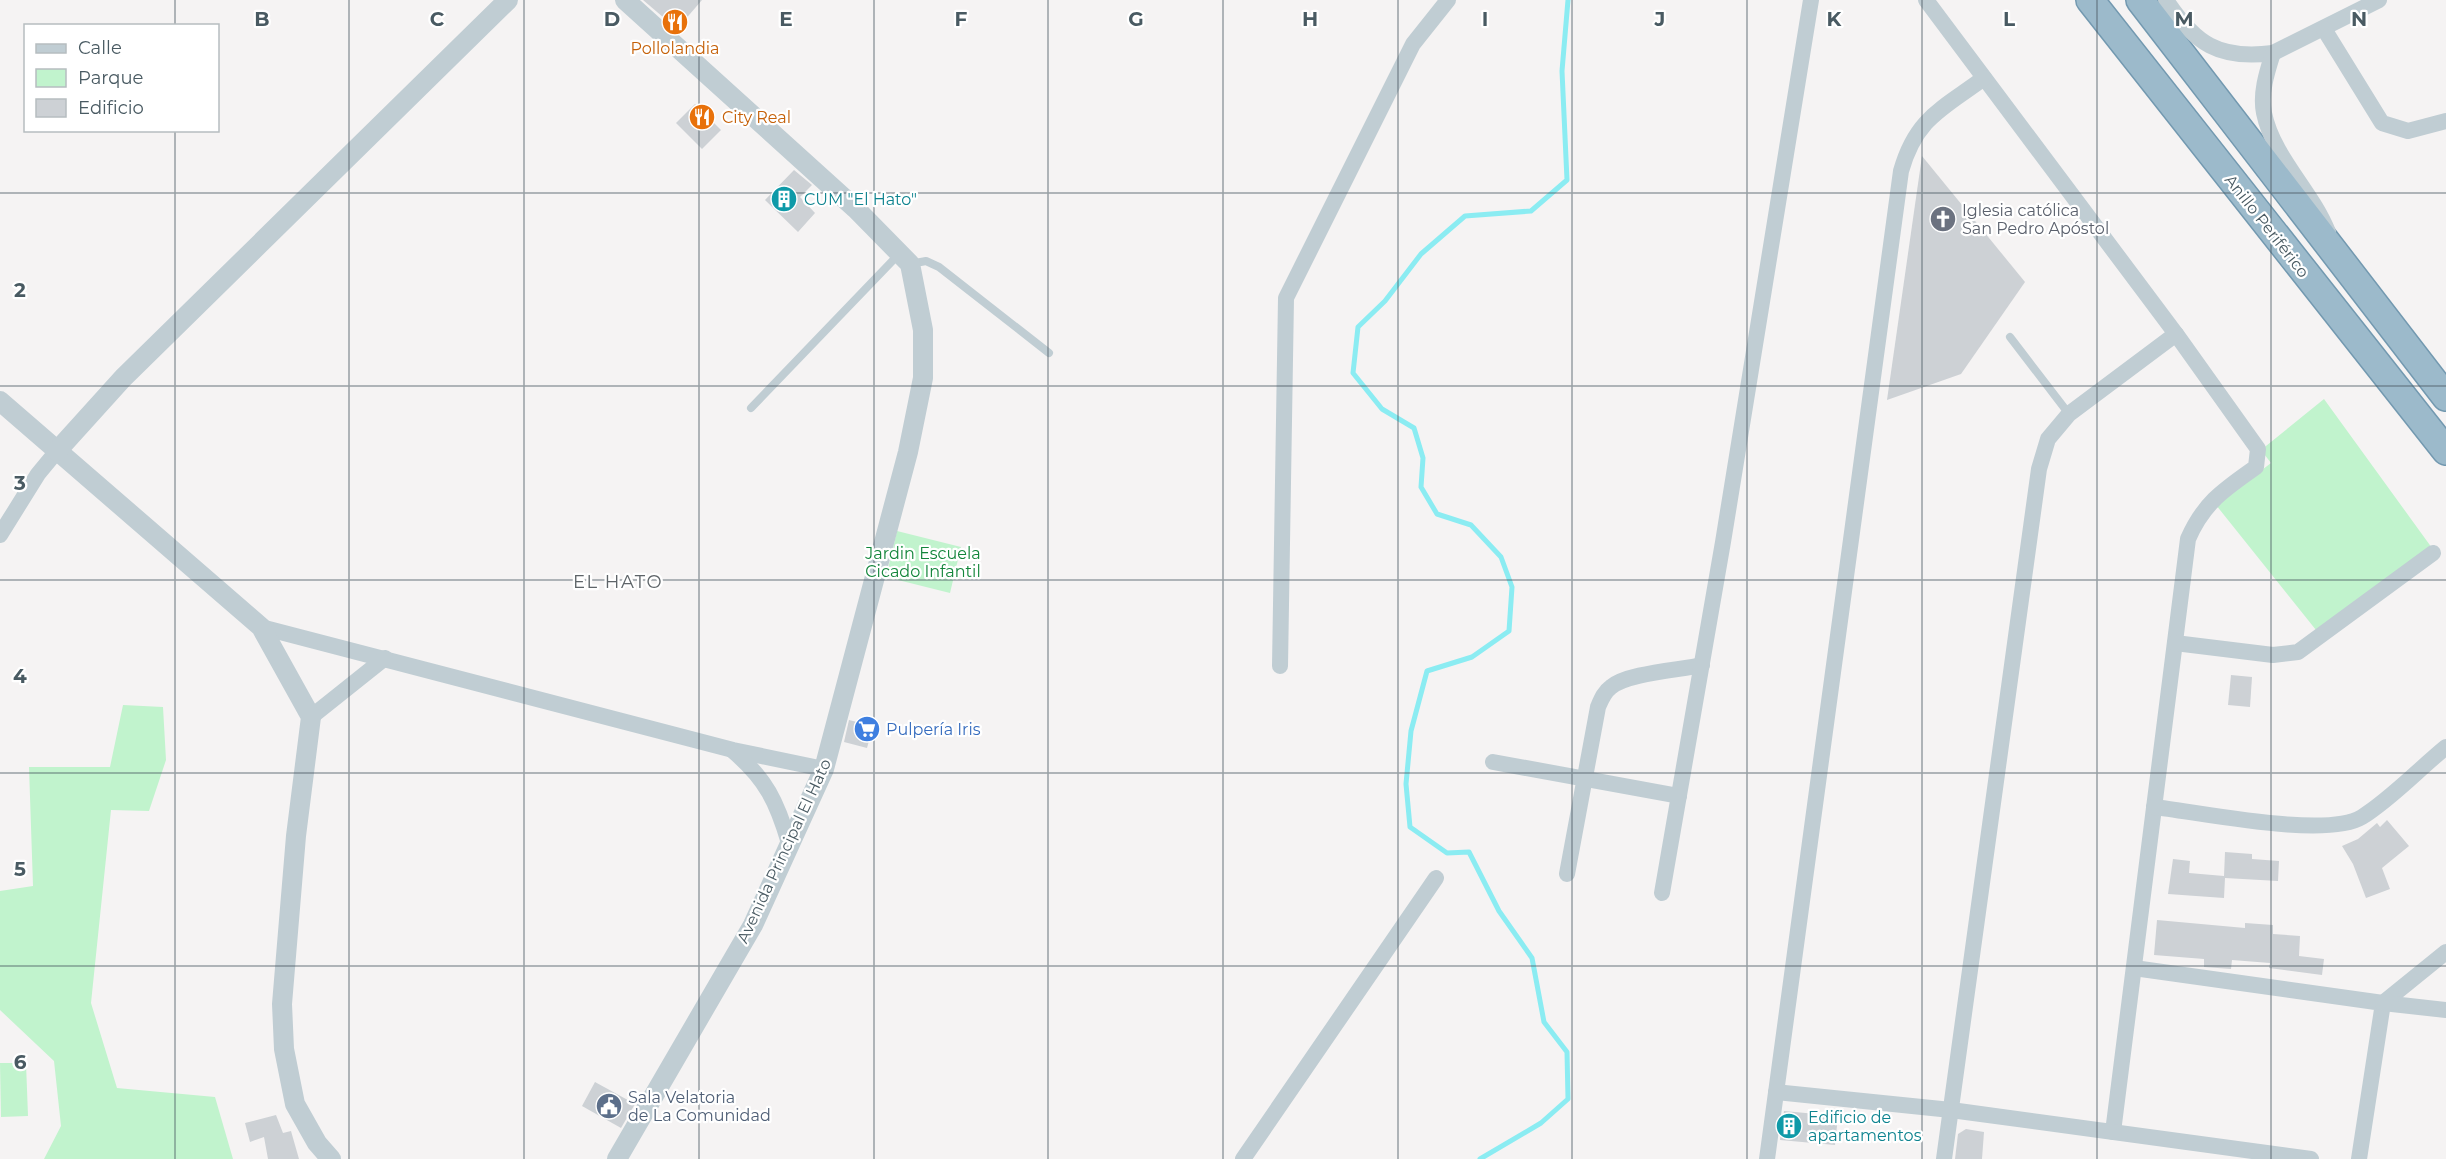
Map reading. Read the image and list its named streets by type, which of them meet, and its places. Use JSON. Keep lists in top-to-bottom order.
{
  "streets": {
    "highway": ["Anillo Periférico"],
    "street": ["Avenida Principal El Hato"]
  },
  "districts": ["EL HATO"],
  "parks": ["Jardin Escuela Cicado Infantil"],
  "places": {
    "restaurant": ["Pollolandia", "City Real"],
    "building": ["CUM \"El Hato\"", "Edificio de apartamentos"],
    "church": ["Iglesia católica San Pedro Apóstol"],
    "supermarket": ["Pulpería Iris"],
    "public building": ["Sala Velatoria de La Comunidad"]
  },
  "legend": ["Calle", "Parque", "Edificio"],
  "grid": {
    "columns": [
      "B",
      "C",
      "D",
      "E",
      "F",
      "G",
      "H",
      "I",
      "J",
      "K",
      "L",
      "M",
      "N"
    ],
    "rows": [
      "2",
      "3",
      "4",
      "5",
      "6"
    ]
  }
}
